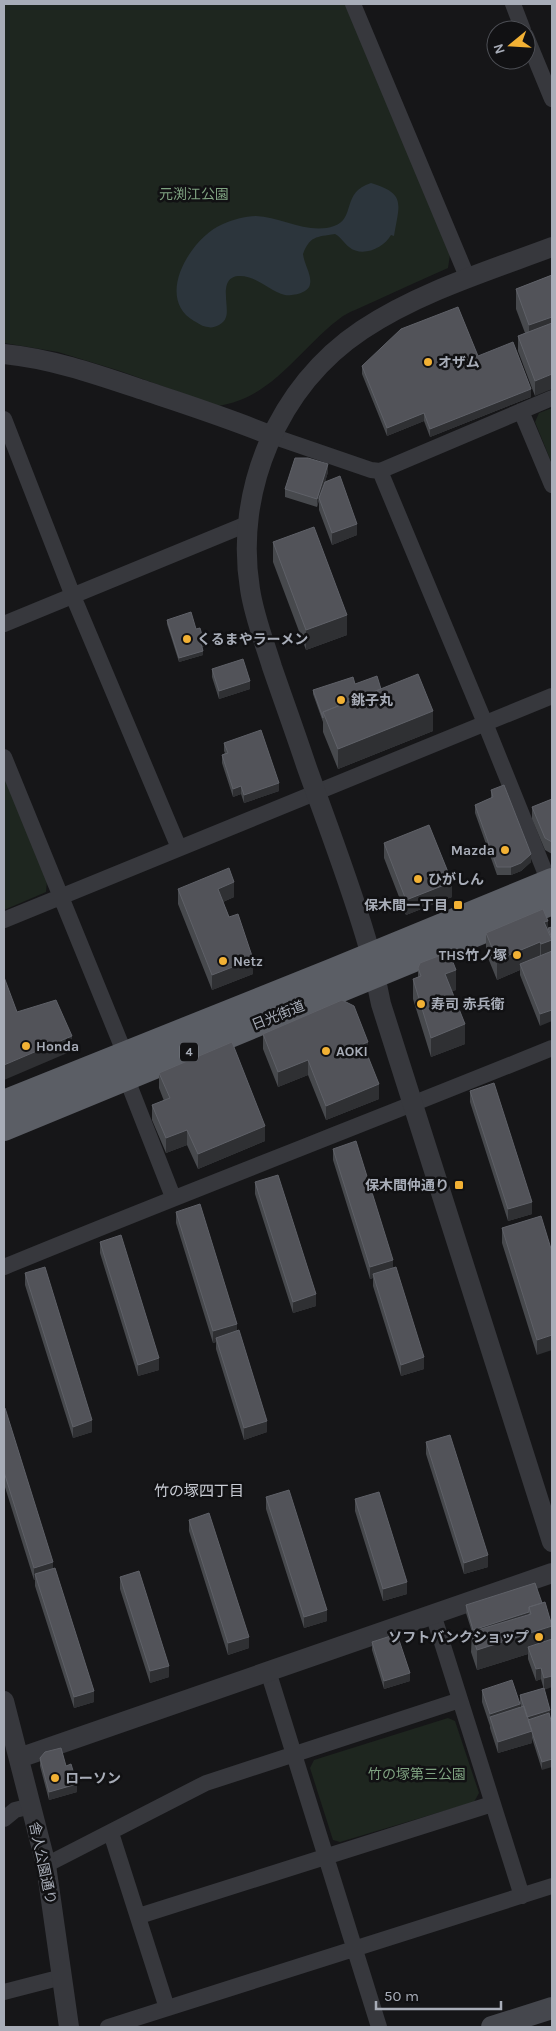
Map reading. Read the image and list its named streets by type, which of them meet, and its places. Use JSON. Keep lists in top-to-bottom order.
{
  "streets": {
    "highway": ["日光街道", "4"],
    "street": ["舎人公園通り"]
  },
  "districts": ["竹の塚四丁目"],
  "parks": ["元渕江公園", "竹の塚第三公園"],
  "places": {
    "other": [
      "オザム",
      "くるまやラーメン",
      "銚子丸",
      "Mazda",
      "ひがしん",
      "THS竹ノ塚",
      "Netz",
      "寿司 赤兵衛",
      "Honda",
      "AOKI",
      "ソフトバンクショップ",
      "ローソン"
    ],
    "transit": ["保木間一丁目", "保木間仲通り"]
  },
  "scale_bar": "50 m",
  "north": "left"
}
